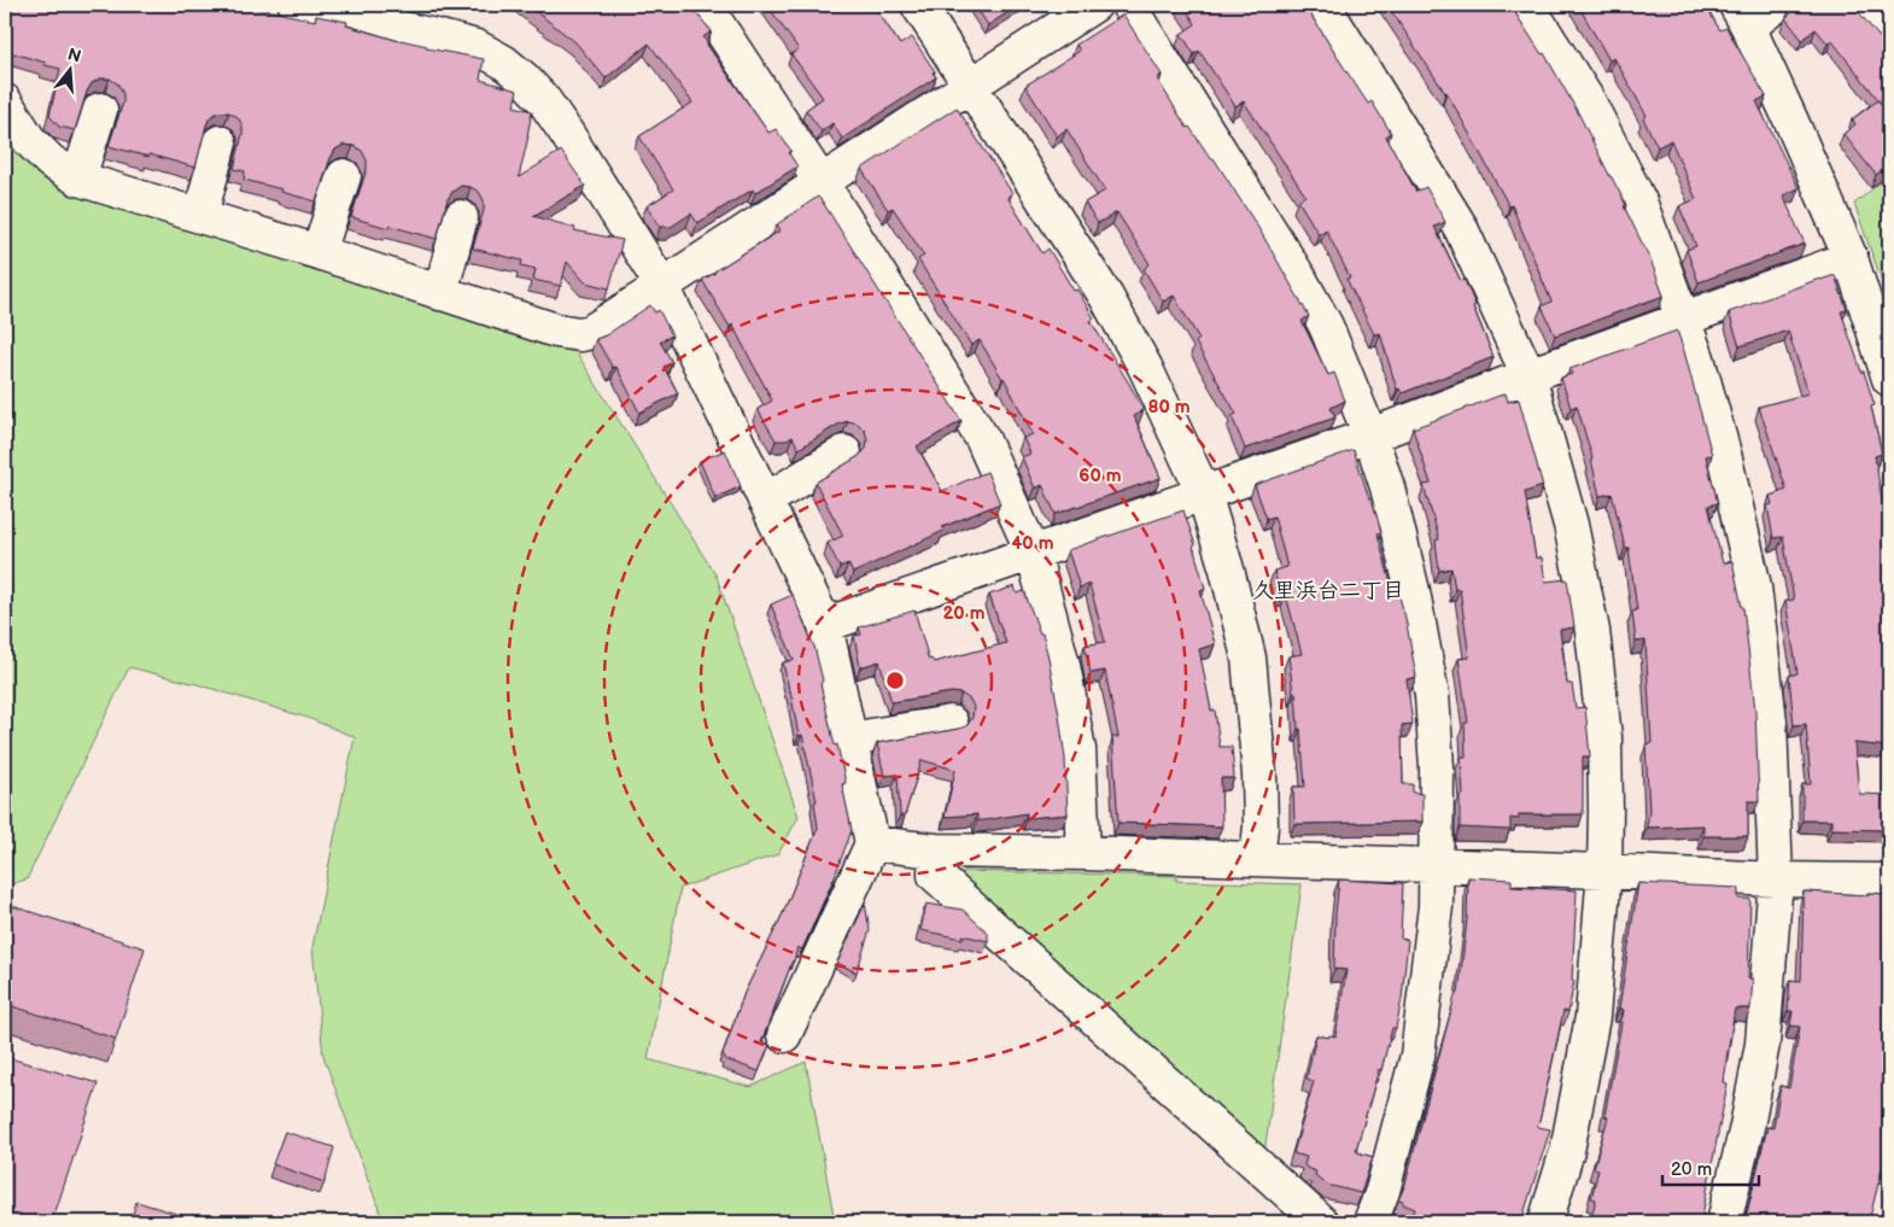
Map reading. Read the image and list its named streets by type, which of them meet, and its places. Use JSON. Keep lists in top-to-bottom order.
{
  "districts": ["久里浜台二丁目"],
  "scale_bar": "20 m",
  "north": "top",
  "rings": [
    "80 m",
    "60 m",
    "40 m",
    "20 m"
  ]
}
